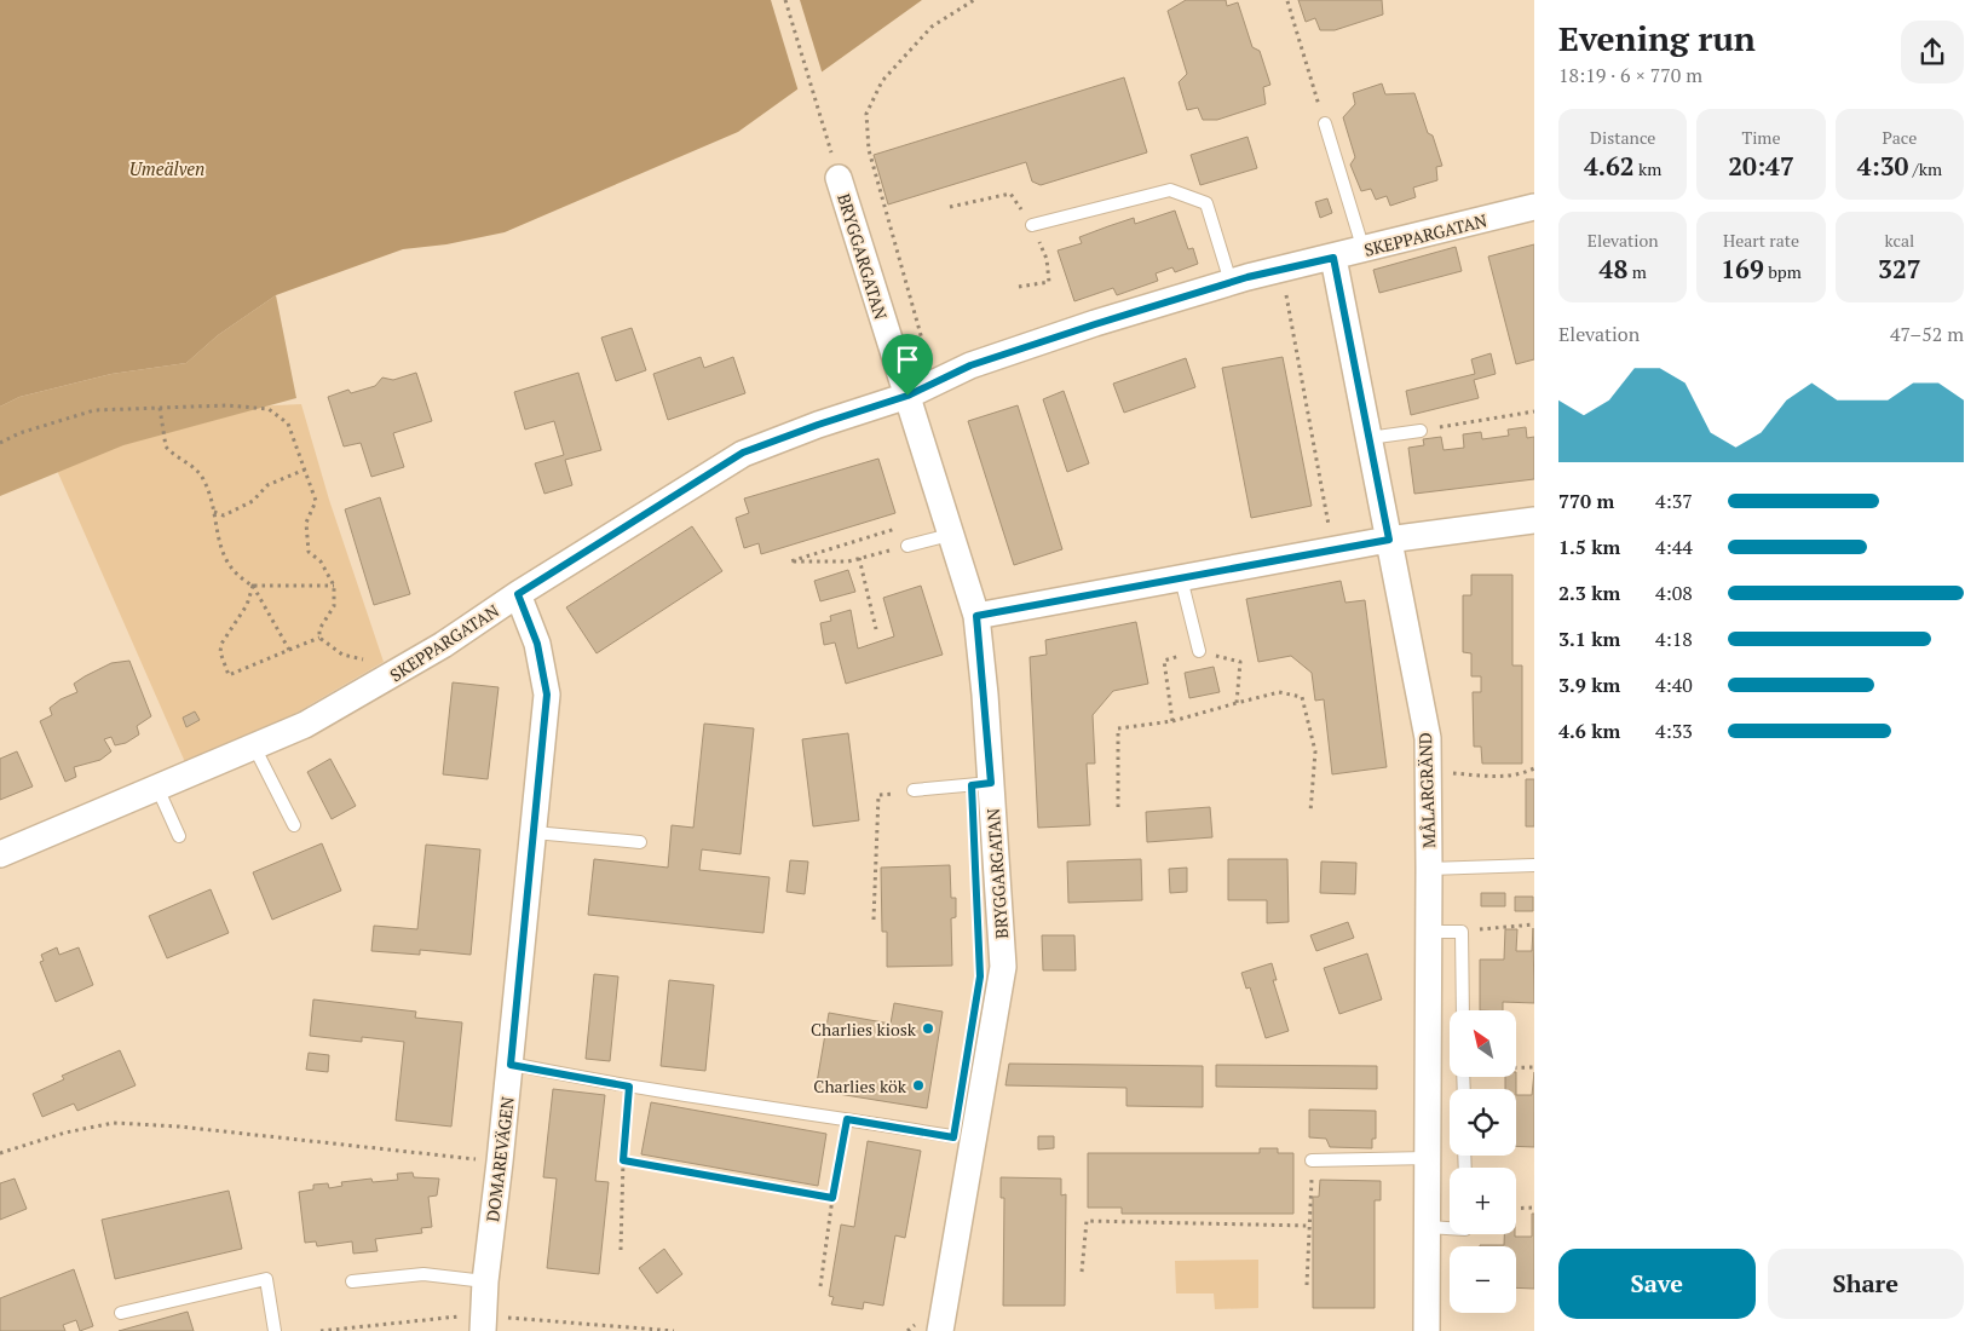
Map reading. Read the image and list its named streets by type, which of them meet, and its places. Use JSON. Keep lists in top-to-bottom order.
{
  "streets": {
    "street": [
      "SKEPPARGATAN",
      "BRYGGARGATAN",
      "MÅLARGRÄND",
      "DOMAREVÄGEN"
    ]
  },
  "crossings": [
    ["SKEPPARGATAN", "BRYGGARGATAN"],
    ["SKEPPARGATAN", "MÅLARGRÄND"],
    ["SKEPPARGATAN", "DOMAREVÄGEN"]
  ],
  "water": ["Umeälven"],
  "places": ["Charlies kiosk", "Charlies kök"],
  "north": "top left",
  "page": {
    "heading": ["Evening run", "18:19 · 6 × 770 m"],
    "stats": [
      ["Distance", "4.62 km"],
      ["Time", "20:47"],
      ["Pace", "4:30 /km"],
      ["Elevation", "48 m"],
      ["Heart rate", "169 bpm"],
      ["kcal", "327"]
    ],
    "chart": ["Elevation", "47–52 m"],
    "list": [
      {
        "name": "770 m",
        "note": "4:37"
      },
      {
        "name": "1.5 km",
        "note": "4:44"
      },
      {
        "name": "2.3 km",
        "note": "4:08"
      },
      {
        "name": "3.1 km",
        "note": "4:18"
      },
      {
        "name": "3.9 km",
        "note": "4:40"
      },
      {
        "name": "4.6 km",
        "note": "4:33"
      }
    ],
    "map_buttons": ["+", "−"],
    "buttons": ["Save", "Share"]
  }
}
